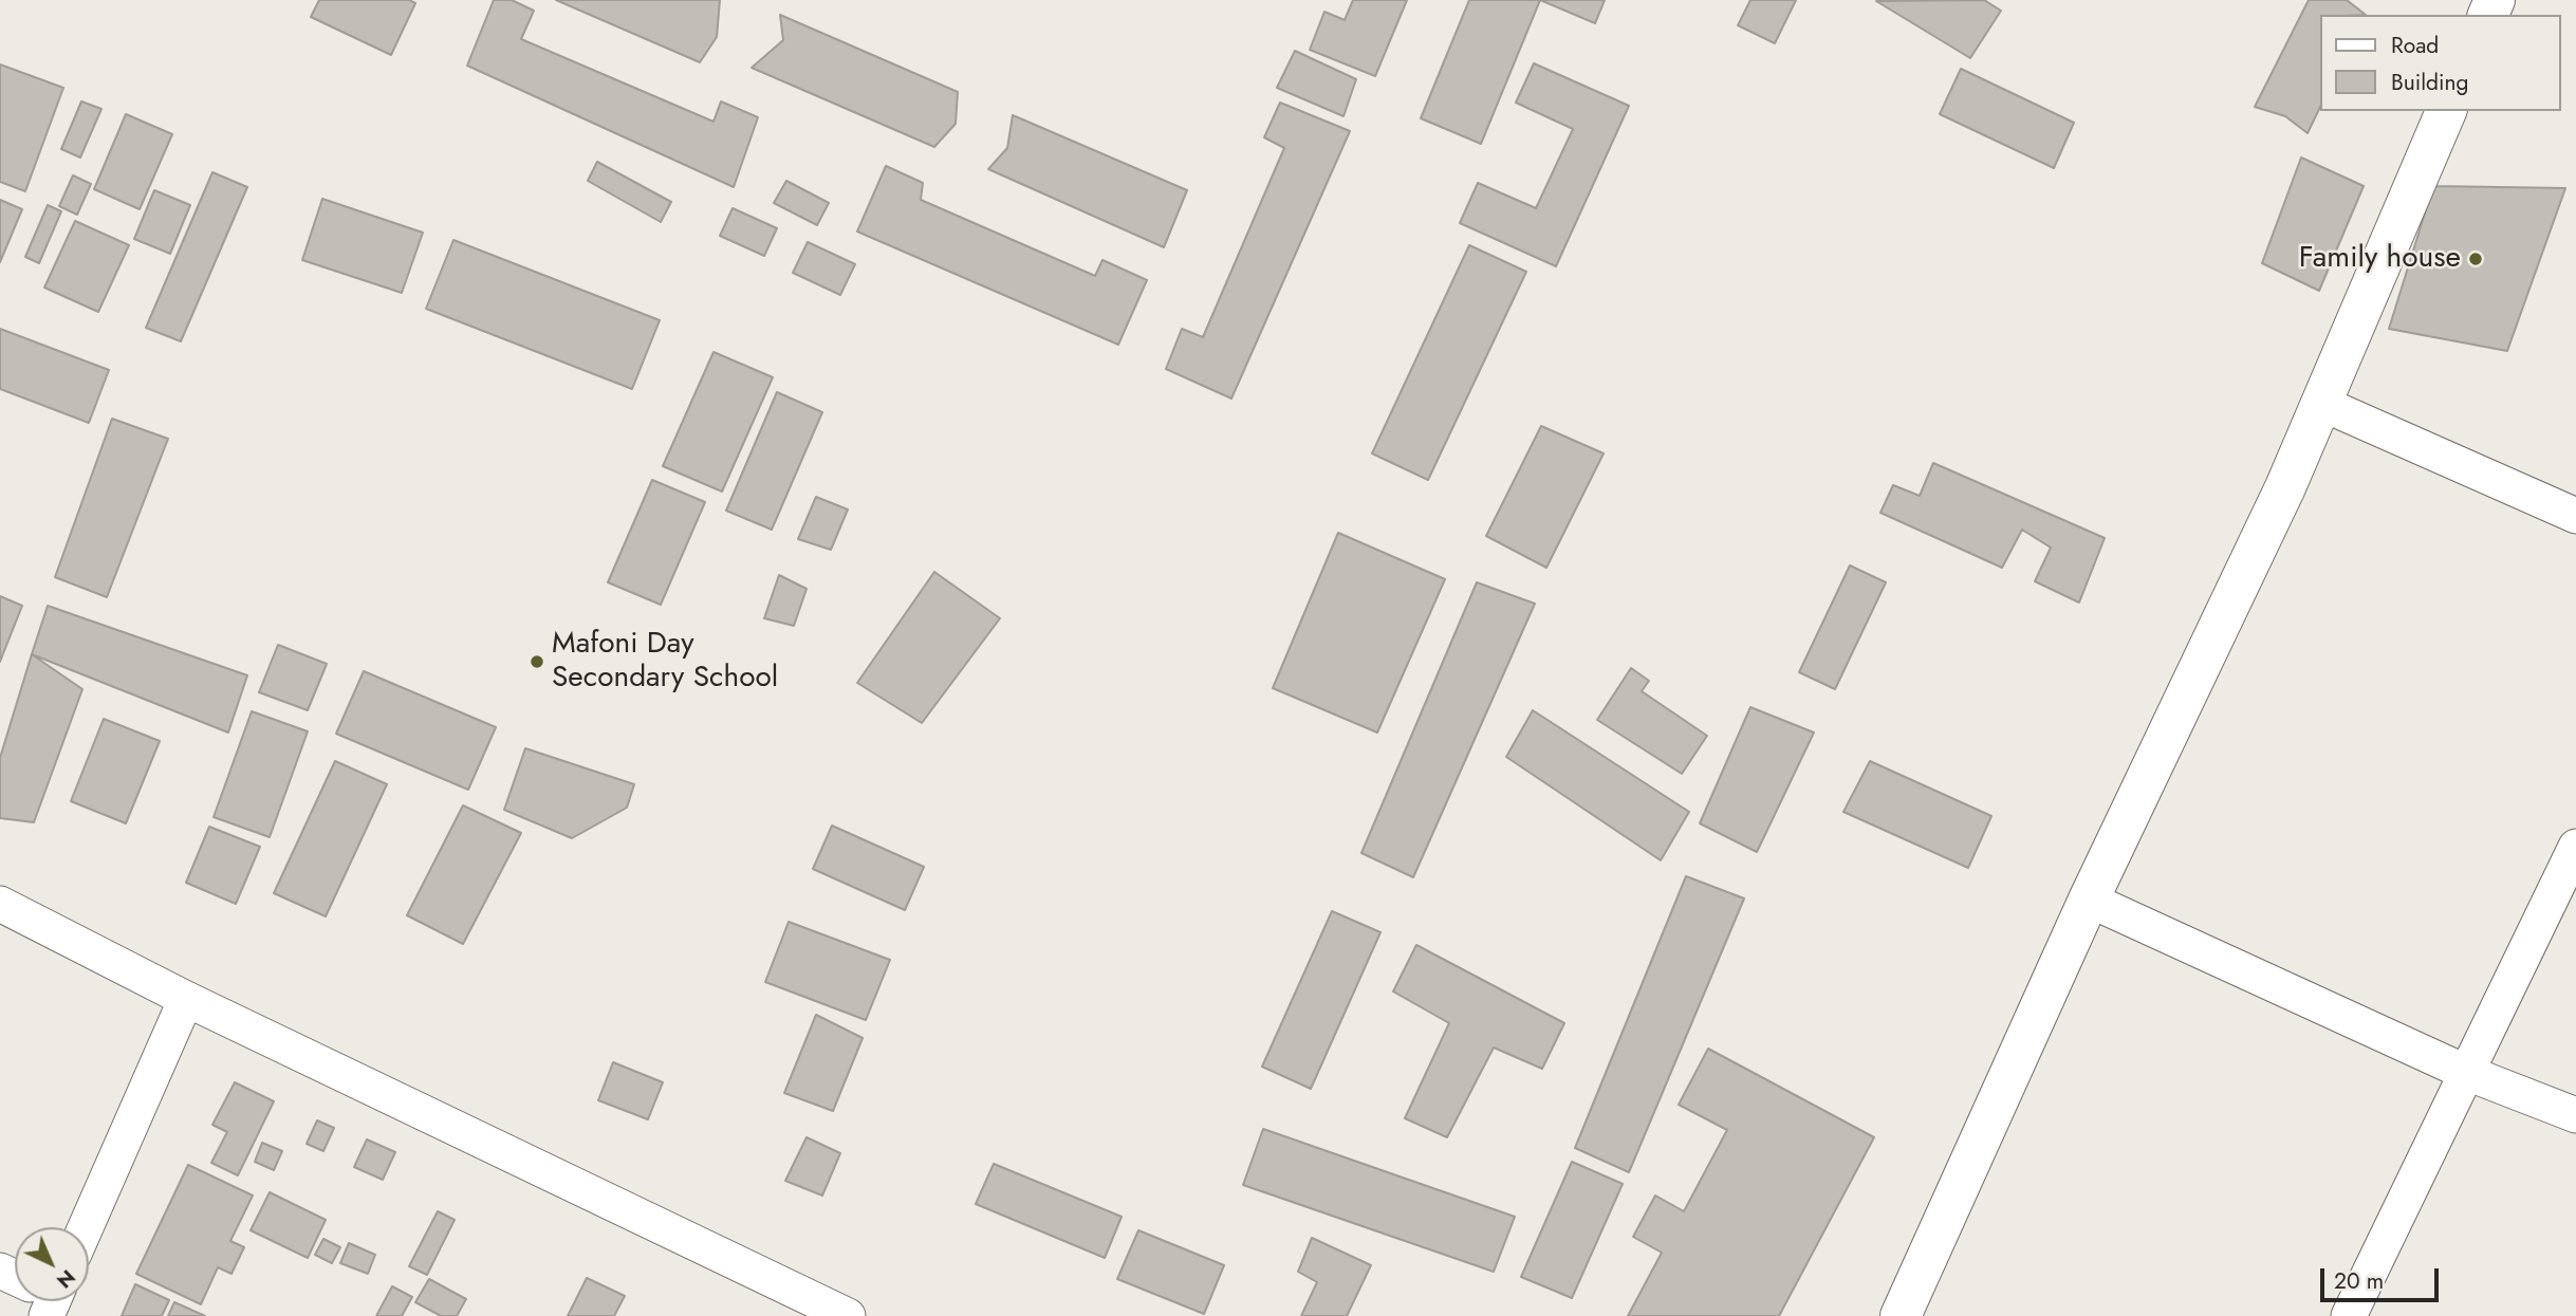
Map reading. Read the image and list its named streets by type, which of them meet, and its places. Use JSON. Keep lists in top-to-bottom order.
{
  "places": ["Family house", "Mafoni Day Secondary School"],
  "legend": ["Road", "Building"],
  "scale_bar": "20 m",
  "north": "bottom right"
}
